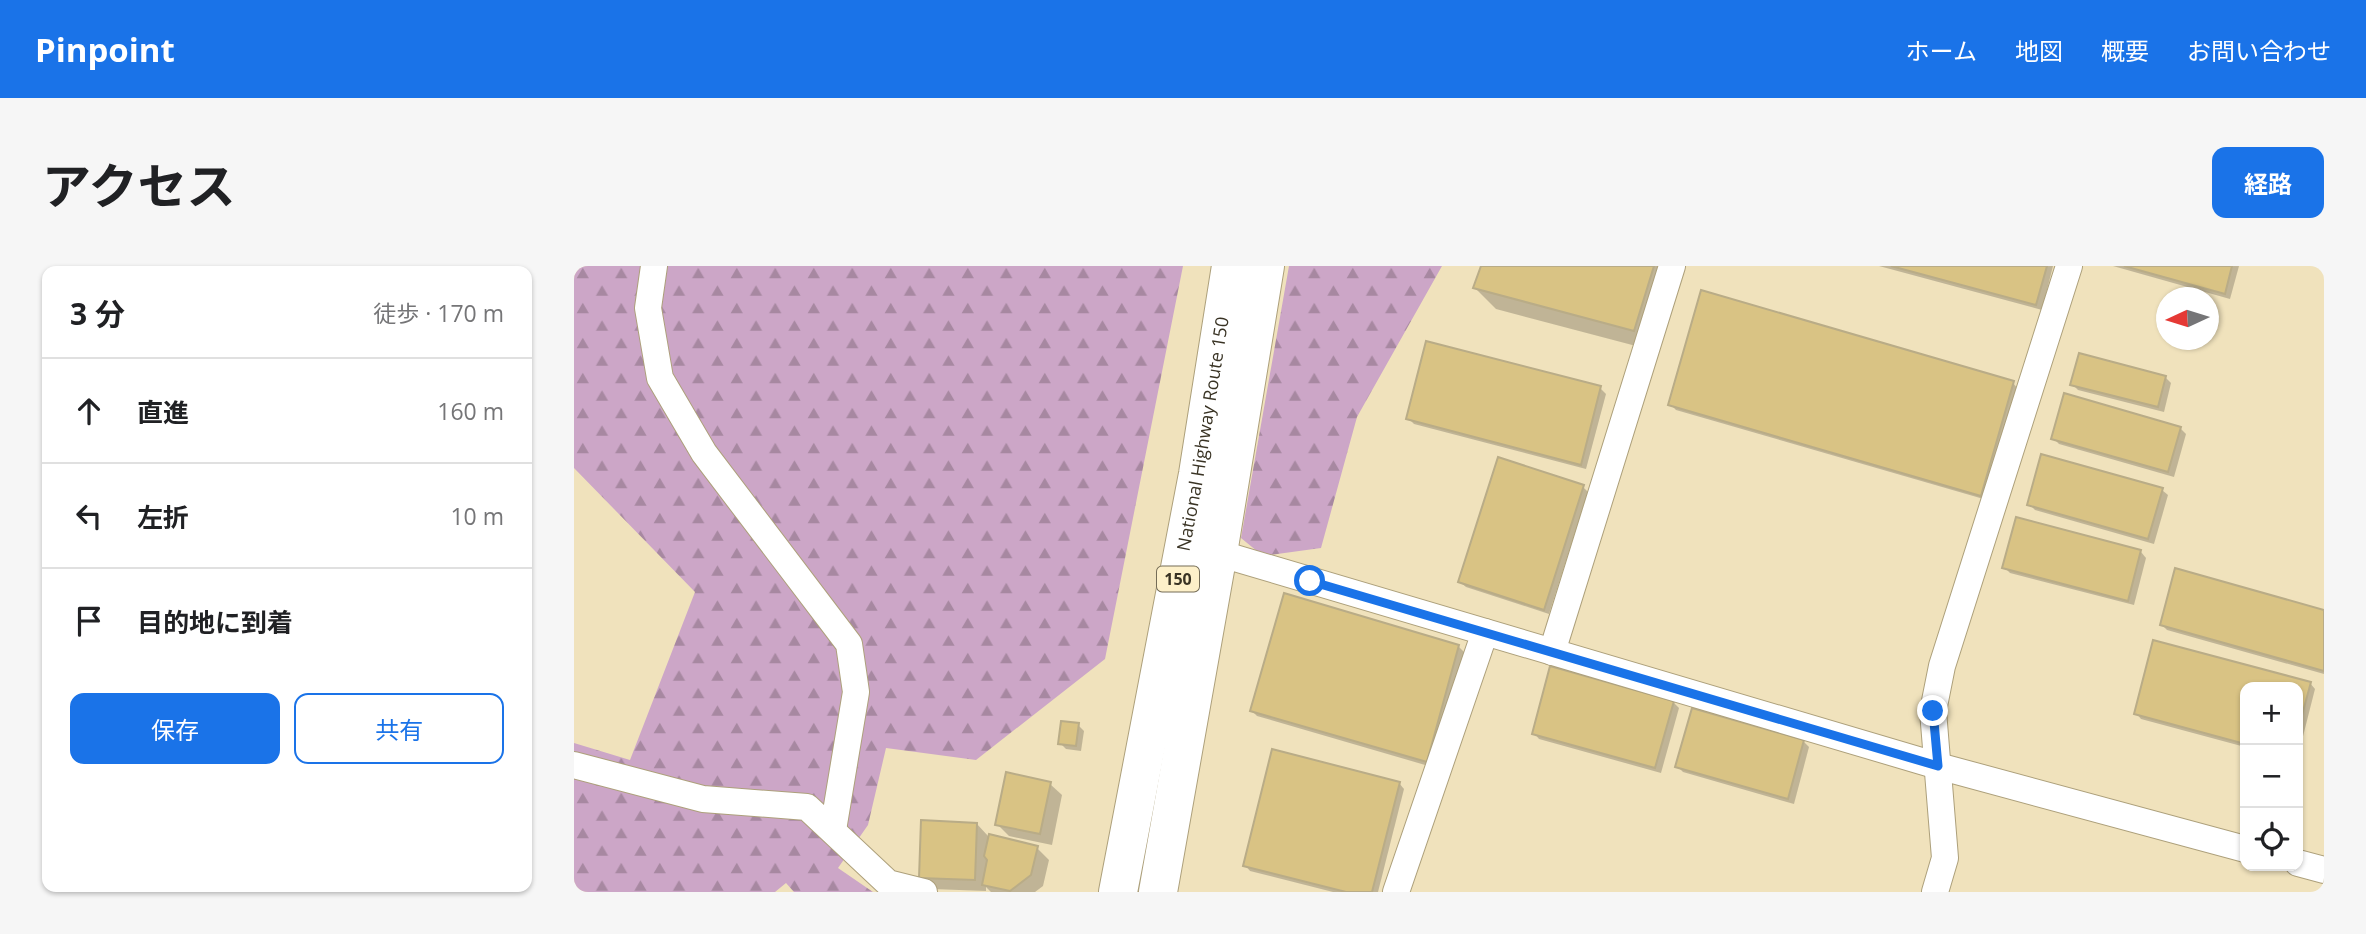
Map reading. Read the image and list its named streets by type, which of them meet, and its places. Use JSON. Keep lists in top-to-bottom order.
{
  "streets": {
    "highway": ["National Highway Route 150", "150"]
  },
  "north": "left",
  "page": {
    "header": "Pinpoint",
    "nav": [
      "ホーム",
      "地図",
      "概要",
      "お問い合わせ"
    ],
    "title": "アクセス",
    "buttons": [
      "経路",
      ["保存", "共有"]
    ],
    "heading": ["3 分", "徒歩 · 170 m"],
    "list": [
      ["直進", "160 m"],
      ["左折", "10 m"],
      "目的地に到着"
    ],
    "map_buttons": ["+", "−"]
  }
}
